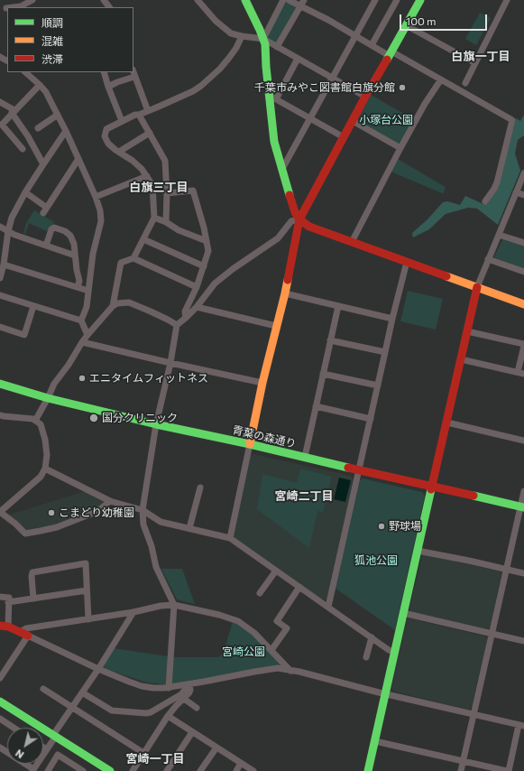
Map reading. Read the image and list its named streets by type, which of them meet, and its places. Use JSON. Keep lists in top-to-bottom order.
{
  "streets": {
    "street": ["青葉の森通り"]
  },
  "districts": [
    "白旗一丁目",
    "白旗三丁目",
    "宮崎二丁目",
    "宮崎一丁目"
  ],
  "parks": ["小塚台公園", "狐池公園", "宮崎公園"],
  "places": [
    "千葉市みやこ図書館白旗分館",
    "エニタイムフィットネス",
    "国分クリニック",
    "こまどり幼稚園",
    "野球場"
  ],
  "legend": ["順調", "混雑", "渋滞"],
  "scale_bar": "100 m",
  "north": "bottom left"
}
